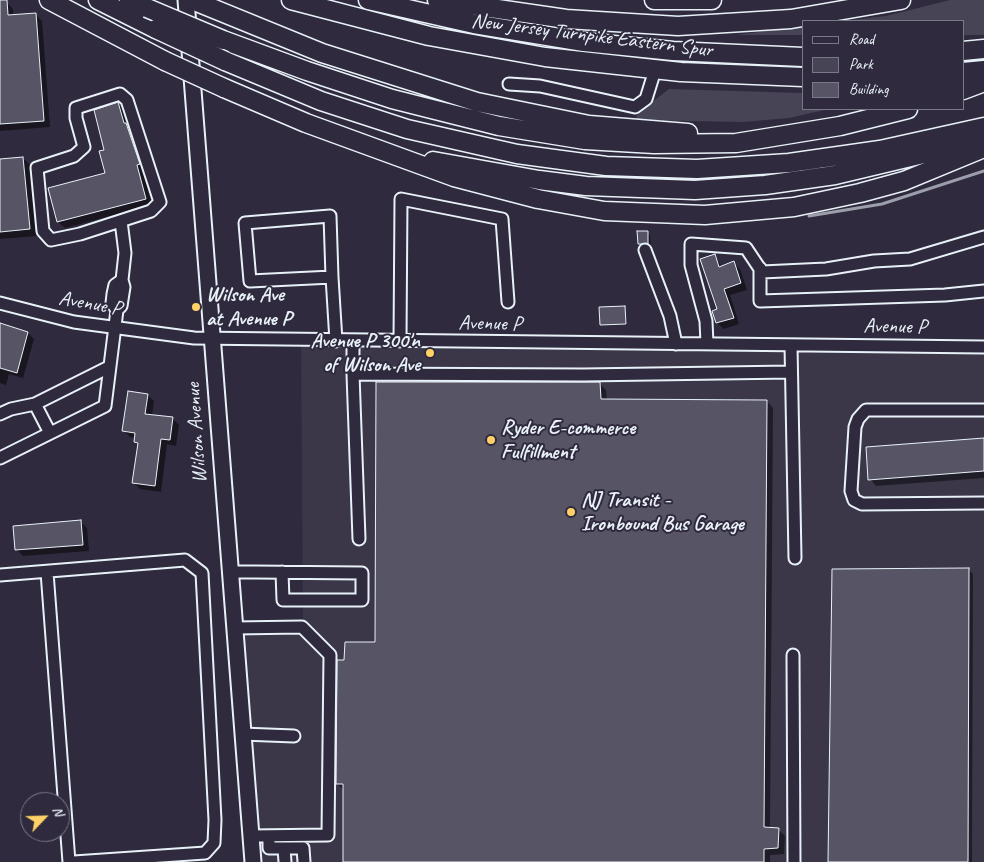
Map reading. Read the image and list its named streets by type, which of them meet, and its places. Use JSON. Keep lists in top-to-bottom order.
{
  "streets": {
    "highway": ["New Jersey Turnpike Eastern Spur"],
    "main road": ["Wilson Avenue"],
    "street": ["Avenue P"]
  },
  "crossings": [
    ["Avenue P", "Wilson Avenue"]
  ],
  "places": [
    "Wilson Ave at Avenue P",
    "Avenue P 300'n of Wilson Ave",
    "Ryder E-commerce Fulfillment",
    "NJ Transit - Ironbound Bus Garage"
  ],
  "legend": ["Road", "Park", "Building"],
  "north": "top right"
}
